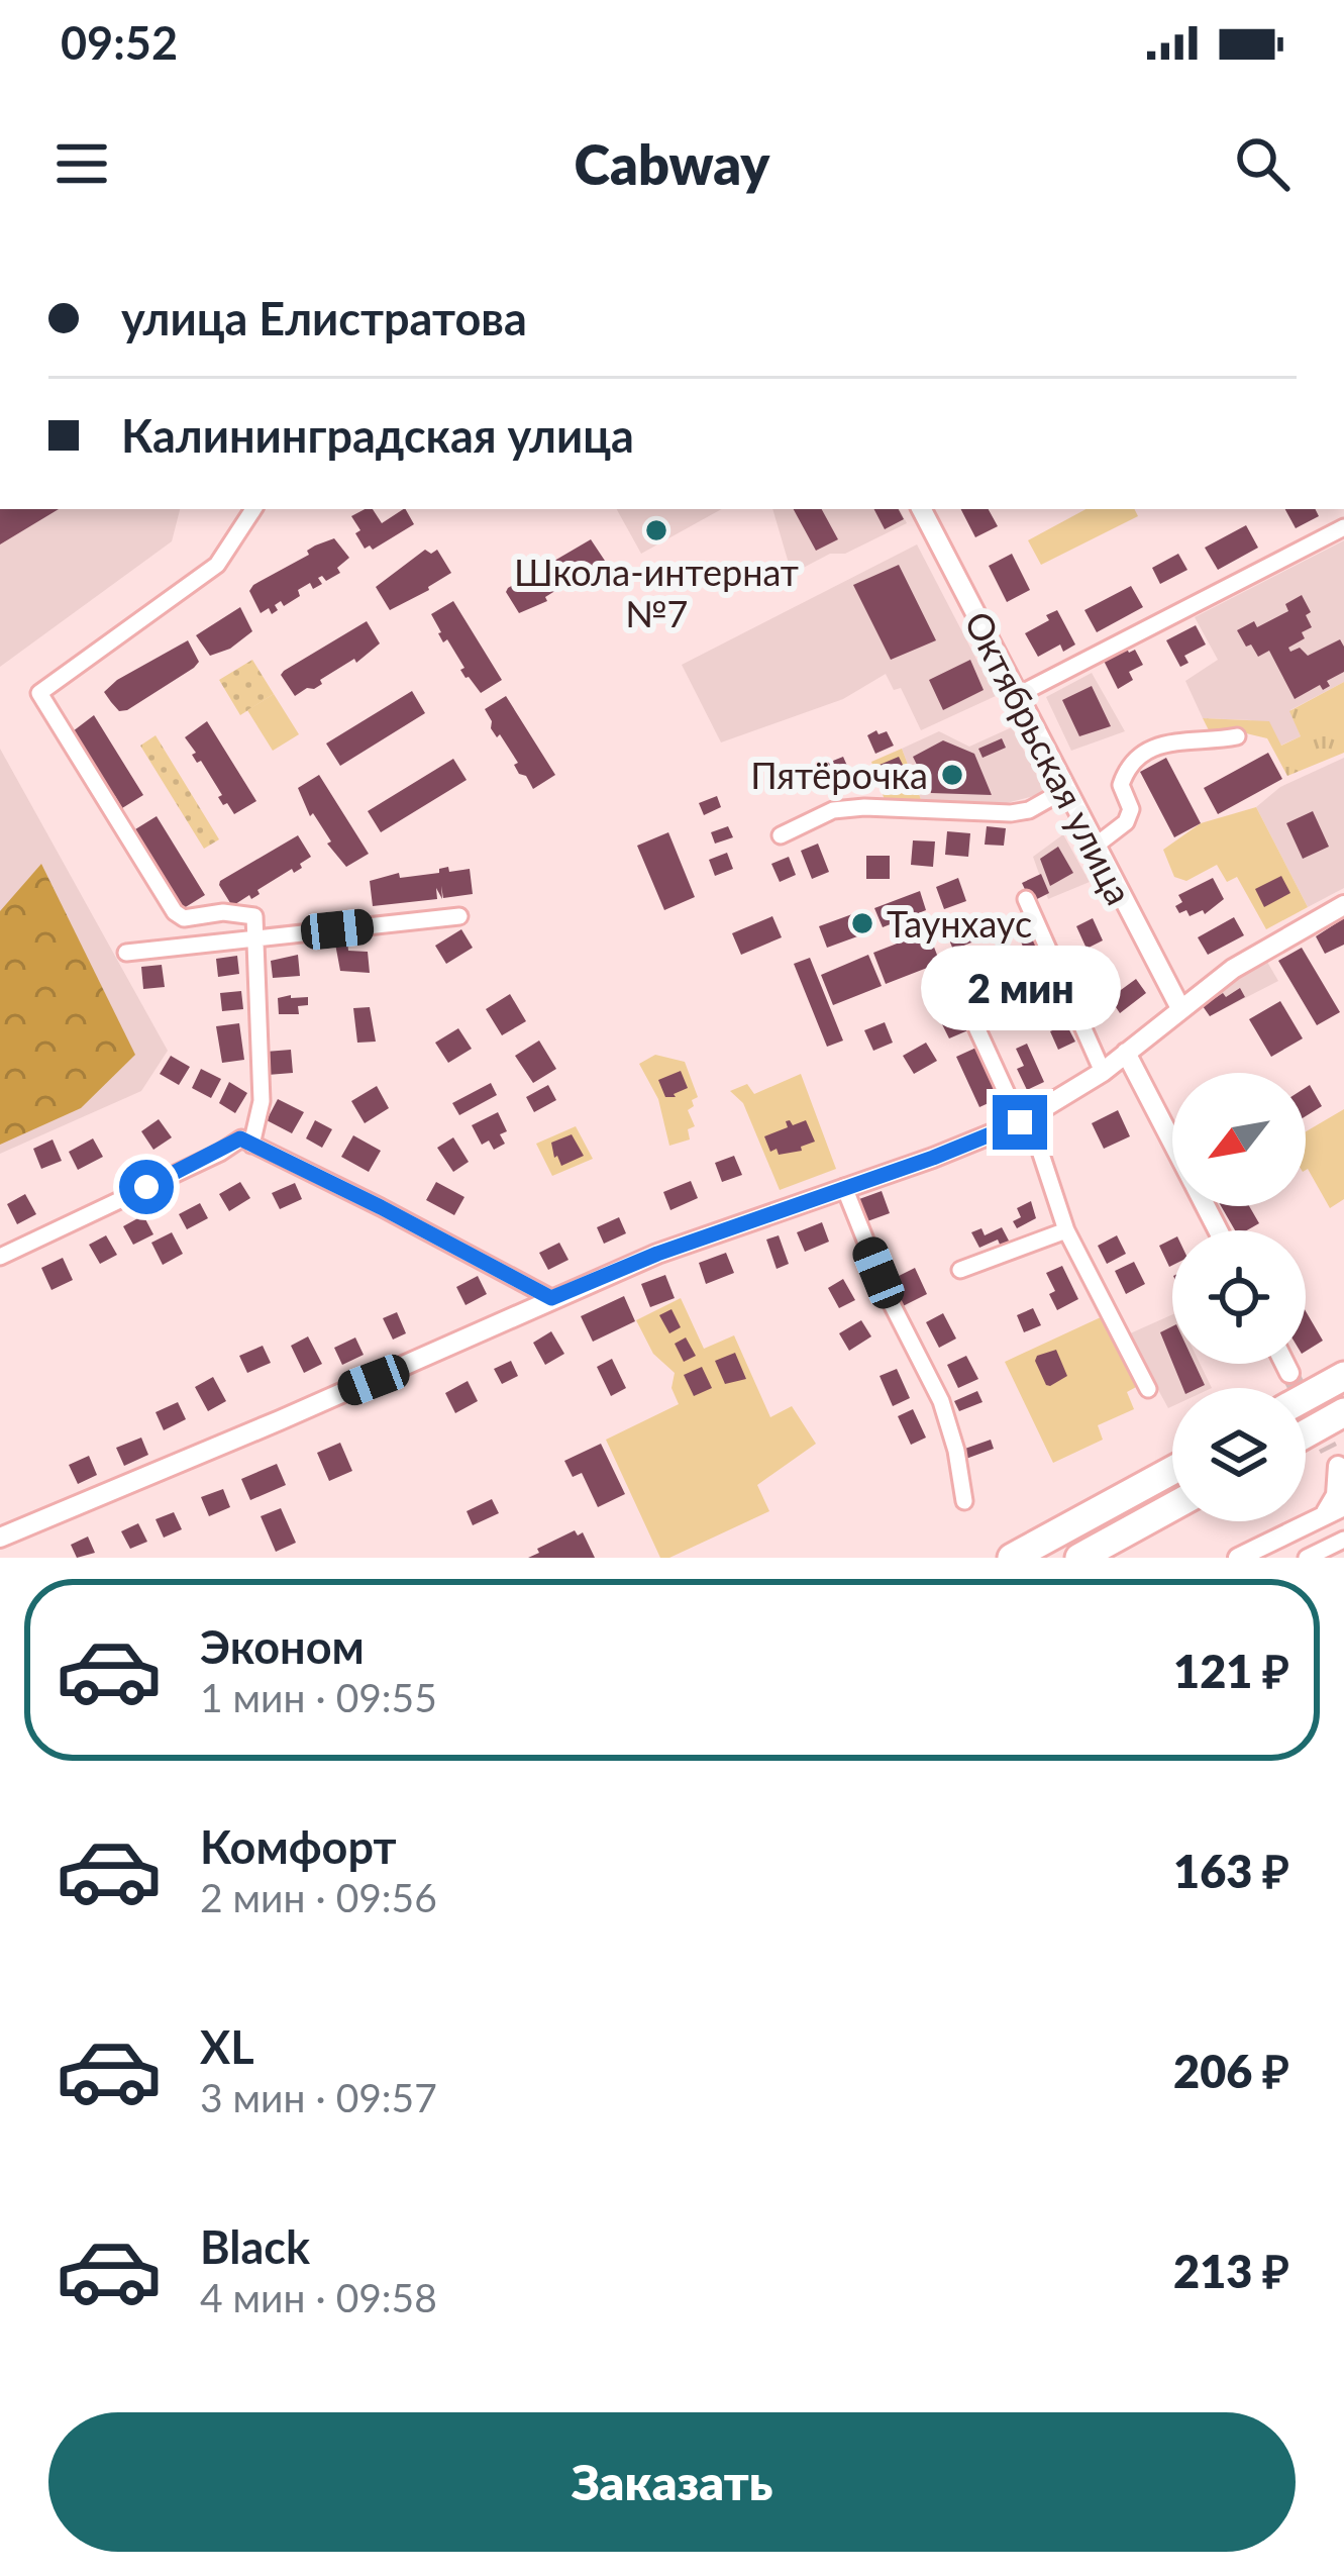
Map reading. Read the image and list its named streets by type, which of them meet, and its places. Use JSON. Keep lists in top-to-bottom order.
{
  "streets": {
    "street": ["Октябрьская улица"]
  },
  "places": ["Школа-интернат №7", "Пятёрочка", "Таунхаус"],
  "north": "bottom left",
  "page": {
    "status": "09:52",
    "header": "Cabway",
    "banner": ["улица Елистратова", "Калининградская улица"],
    "bubble": "2 мин",
    "list": [
      {
        "name": "Эконом",
        "note": "1 мин · 09:55",
        "value": "121 ₽"
      },
      {
        "name": "Комфорт",
        "note": "2 мин · 09:56",
        "value": "163 ₽"
      },
      {
        "name": "XL",
        "note": "3 мин · 09:57",
        "value": "206 ₽"
      },
      {
        "name": "Black",
        "note": "4 мин · 09:58",
        "value": "213 ₽"
      }
    ],
    "buttons": "Заказать"
  }
}
